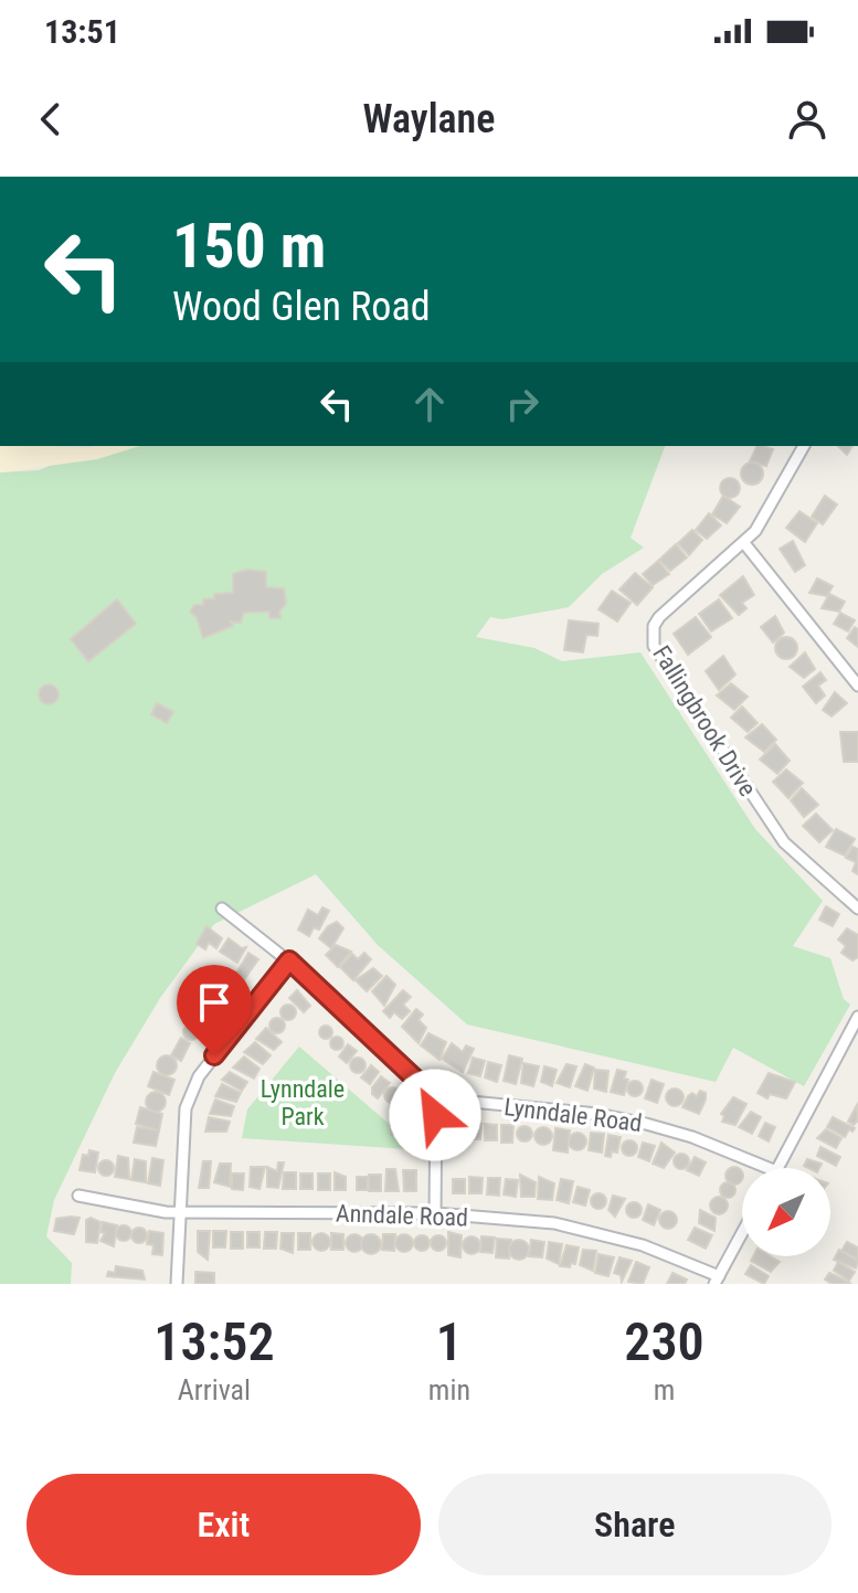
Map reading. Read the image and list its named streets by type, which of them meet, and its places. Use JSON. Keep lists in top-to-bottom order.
{
  "streets": {
    "street": ["Fallingbrook Drive", "Lynndale Road", "Anndale Road"]
  },
  "parks": ["Lynndale Park"],
  "north": "bottom left",
  "page": {
    "status": "13:51",
    "header": "Waylane",
    "turn": ["150 m", "Wood Glen Road"],
    "eta": [
      "13:52",
      "Arrival",
      "1",
      "min",
      "230",
      "m"
    ],
    "buttons": ["Exit", "Share"]
  }
}
